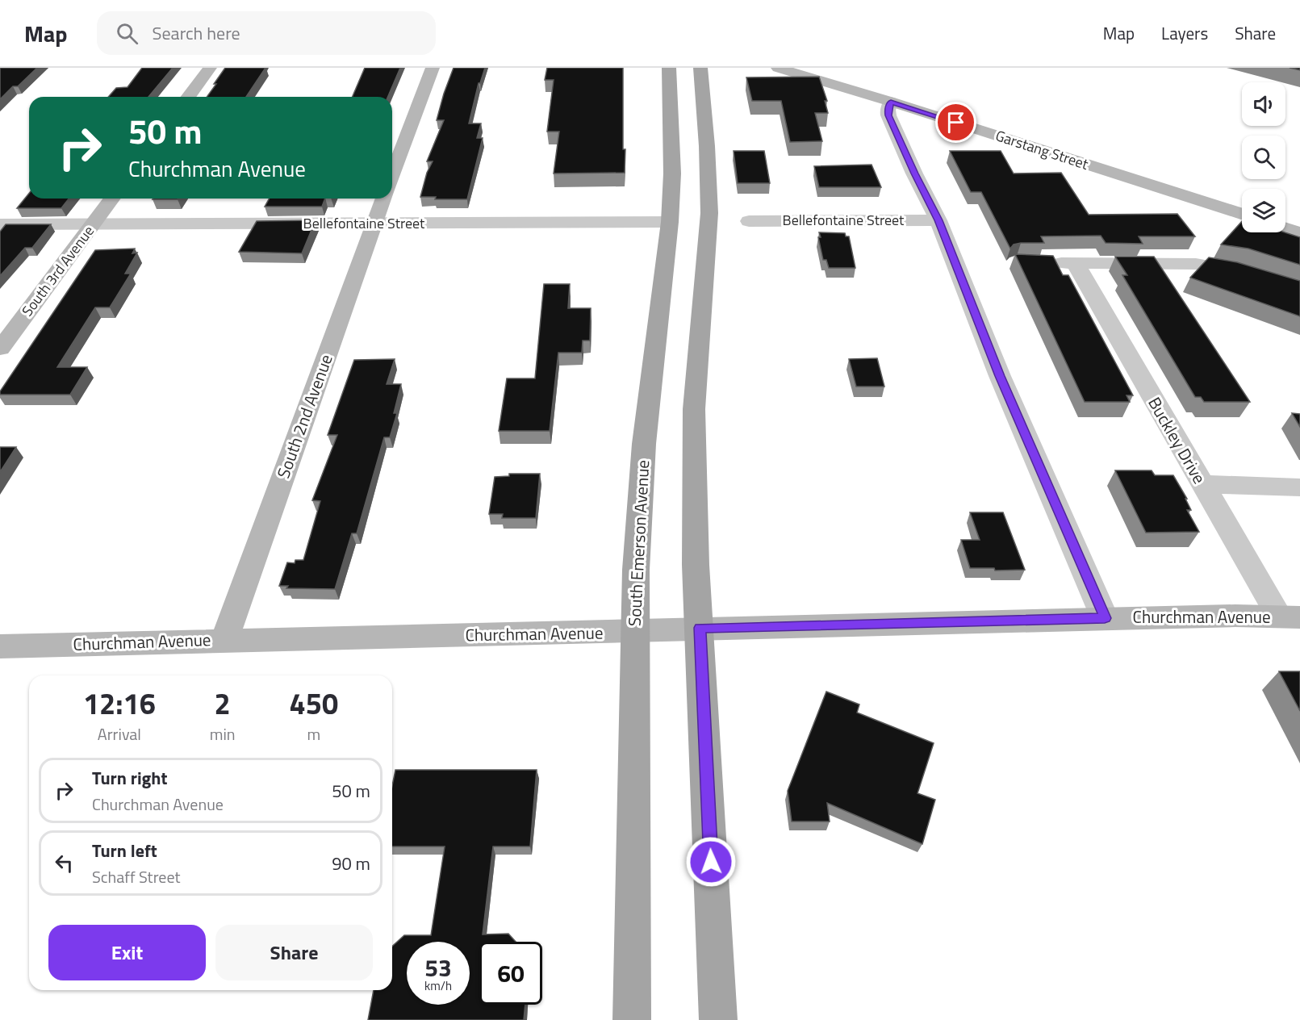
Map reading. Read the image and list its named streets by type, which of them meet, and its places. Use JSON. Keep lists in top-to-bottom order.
{
  "streets": {
    "main road": ["South Emerson Avenue"],
    "street": [
      "Garstang Street",
      "Bellefontaine Street",
      "South 3rd Avenue",
      "South 2nd Avenue",
      "Buckley Drive",
      "Churchman Avenue"
    ]
  },
  "crossings": [
    ["Bellefontaine Street", "South 3rd Avenue"],
    ["Bellefontaine Street", "South 2nd Avenue"],
    ["Bellefontaine Street", "South Emerson Avenue"],
    ["South 2nd Avenue", "Churchman Avenue"],
    ["Buckley Drive", "Churchman Avenue"],
    ["South Emerson Avenue", "Churchman Avenue"]
  ],
  "page": {
    "header": "Map",
    "search": "Search here",
    "nav": ["Map", "Layers", "Share"],
    "turn": ["50 m", "Churchman Avenue"],
    "eta": [
      "12:16",
      "Arrival",
      "2",
      "min",
      "450",
      "m"
    ],
    "list": [
      {
        "name": "Turn right",
        "note": "Churchman Avenue",
        "value": "50 m"
      },
      {
        "name": "Turn left",
        "note": "Schaff Street",
        "value": "90 m"
      }
    ],
    "buttons": ["Exit", "Share"],
    "speed": "53 km/h",
    "limit": "60"
  }
}
